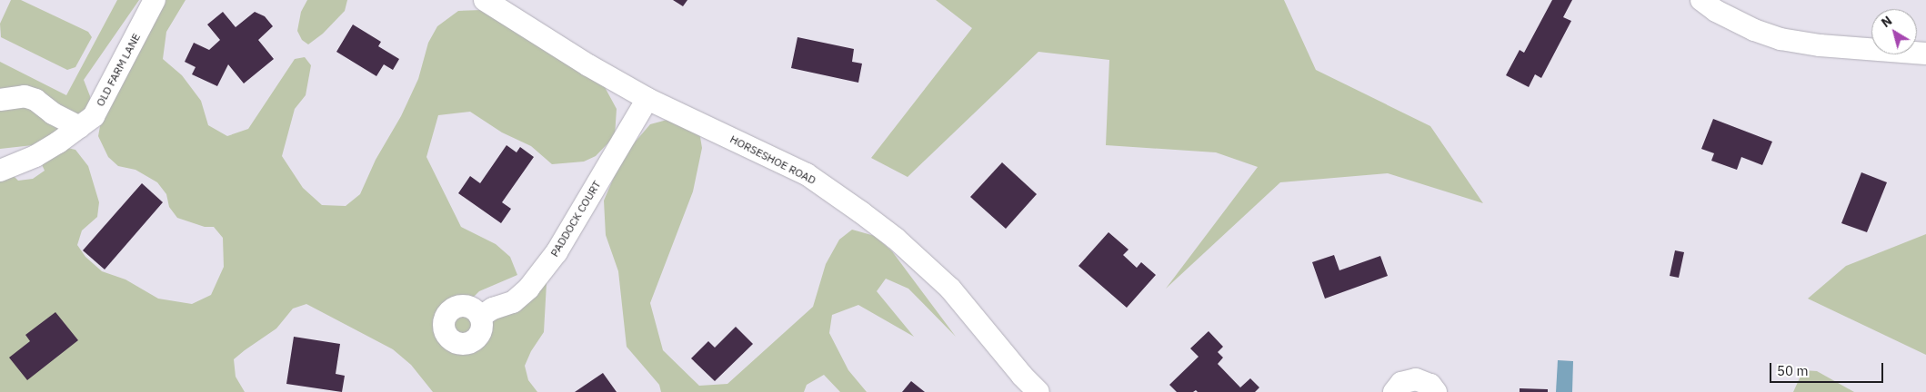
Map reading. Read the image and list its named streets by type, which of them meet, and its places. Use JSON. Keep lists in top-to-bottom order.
{
  "streets": {
    "street": ["OLD FARM LANE", "HORSESHOE ROAD", "PADDOCK COURT"]
  },
  "crossings": [
    ["HORSESHOE ROAD", "PADDOCK COURT"]
  ],
  "scale_bar": "50 m",
  "north": "top left"
}
